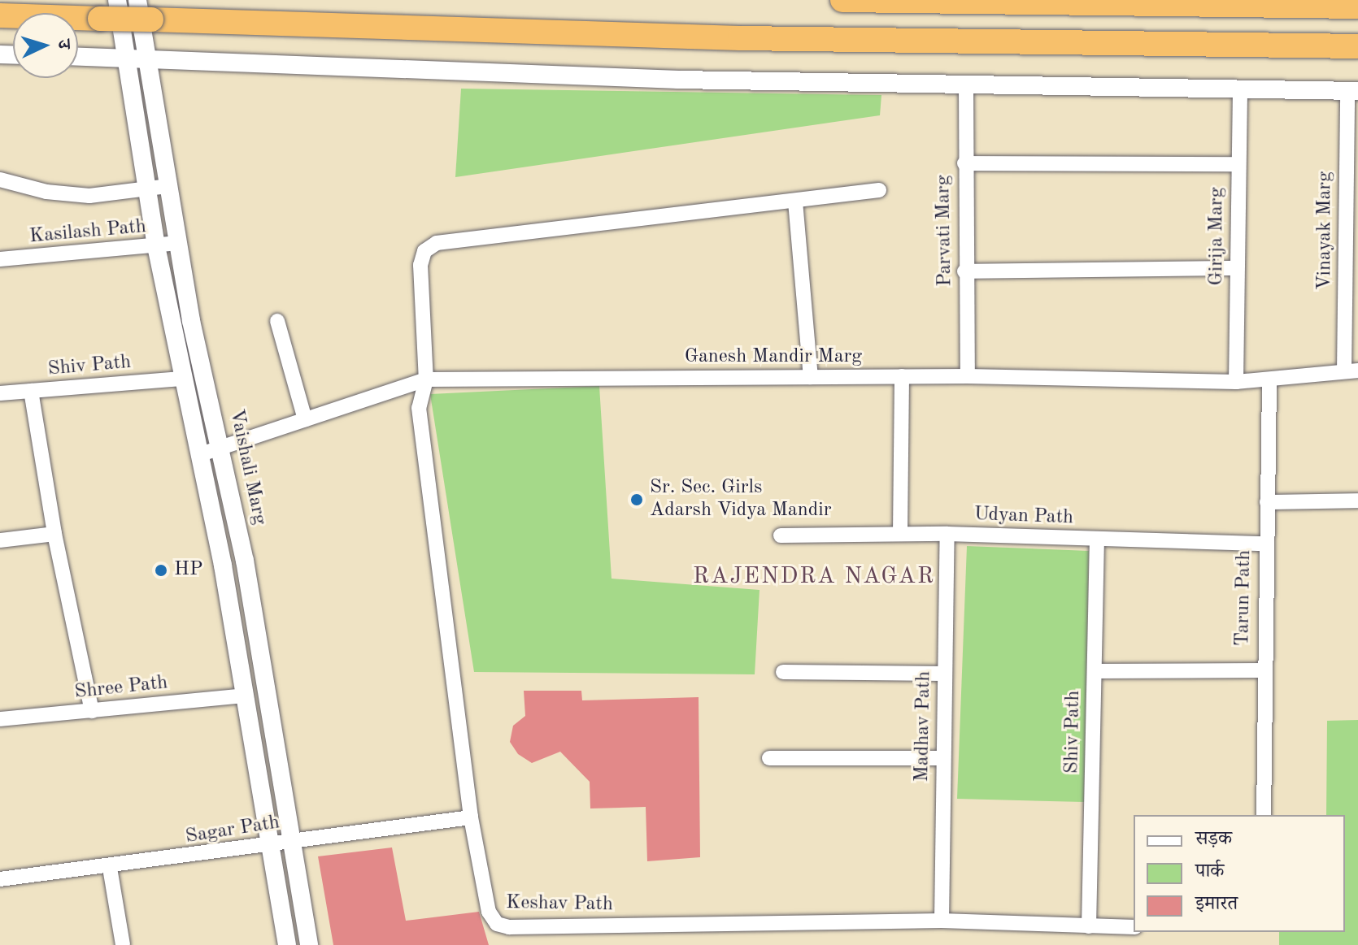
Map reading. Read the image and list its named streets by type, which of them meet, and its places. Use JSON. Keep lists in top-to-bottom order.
{
  "streets": {
    "street": [
      "Parvati Marg",
      "Vinayak Marg",
      "Kasilash Path",
      "Girija Marg",
      "Ganesh Mandir Marg",
      "Shiv Path",
      "Vaishali Marg",
      "Udyan Path",
      "Tarun Path",
      "Shree Path",
      "Madhav Path",
      "Sagar Path",
      "Keshav Path"
    ]
  },
  "crossings": [
    ["Parvati Marg", "Ganesh Mandir Marg"],
    ["Vinayak Marg", "Ganesh Mandir Marg"],
    ["Kasilash Path", "Vaishali Marg"],
    ["Girija Marg", "Ganesh Mandir Marg"],
    ["Ganesh Mandir Marg", "Vaishali Marg"],
    ["Ganesh Mandir Marg", "Tarun Path"],
    ["Ganesh Mandir Marg", "Keshav Path"],
    ["Shiv Path", "Udyan Path"],
    ["Shiv Path", "Keshav Path"],
    ["Vaishali Marg", "Sagar Path"],
    ["Udyan Path", "Tarun Path"],
    ["Udyan Path", "Madhav Path"],
    ["Madhav Path", "Keshav Path"],
    ["Sagar Path", "Keshav Path"]
  ],
  "districts": ["RAJENDRA NAGAR"],
  "places": ["Sr. Sec. Girls Adarsh Vidya Mandir", "HP"],
  "legend": ["सड़क", "पार्क", "इमारत"],
  "north": "right"
}
